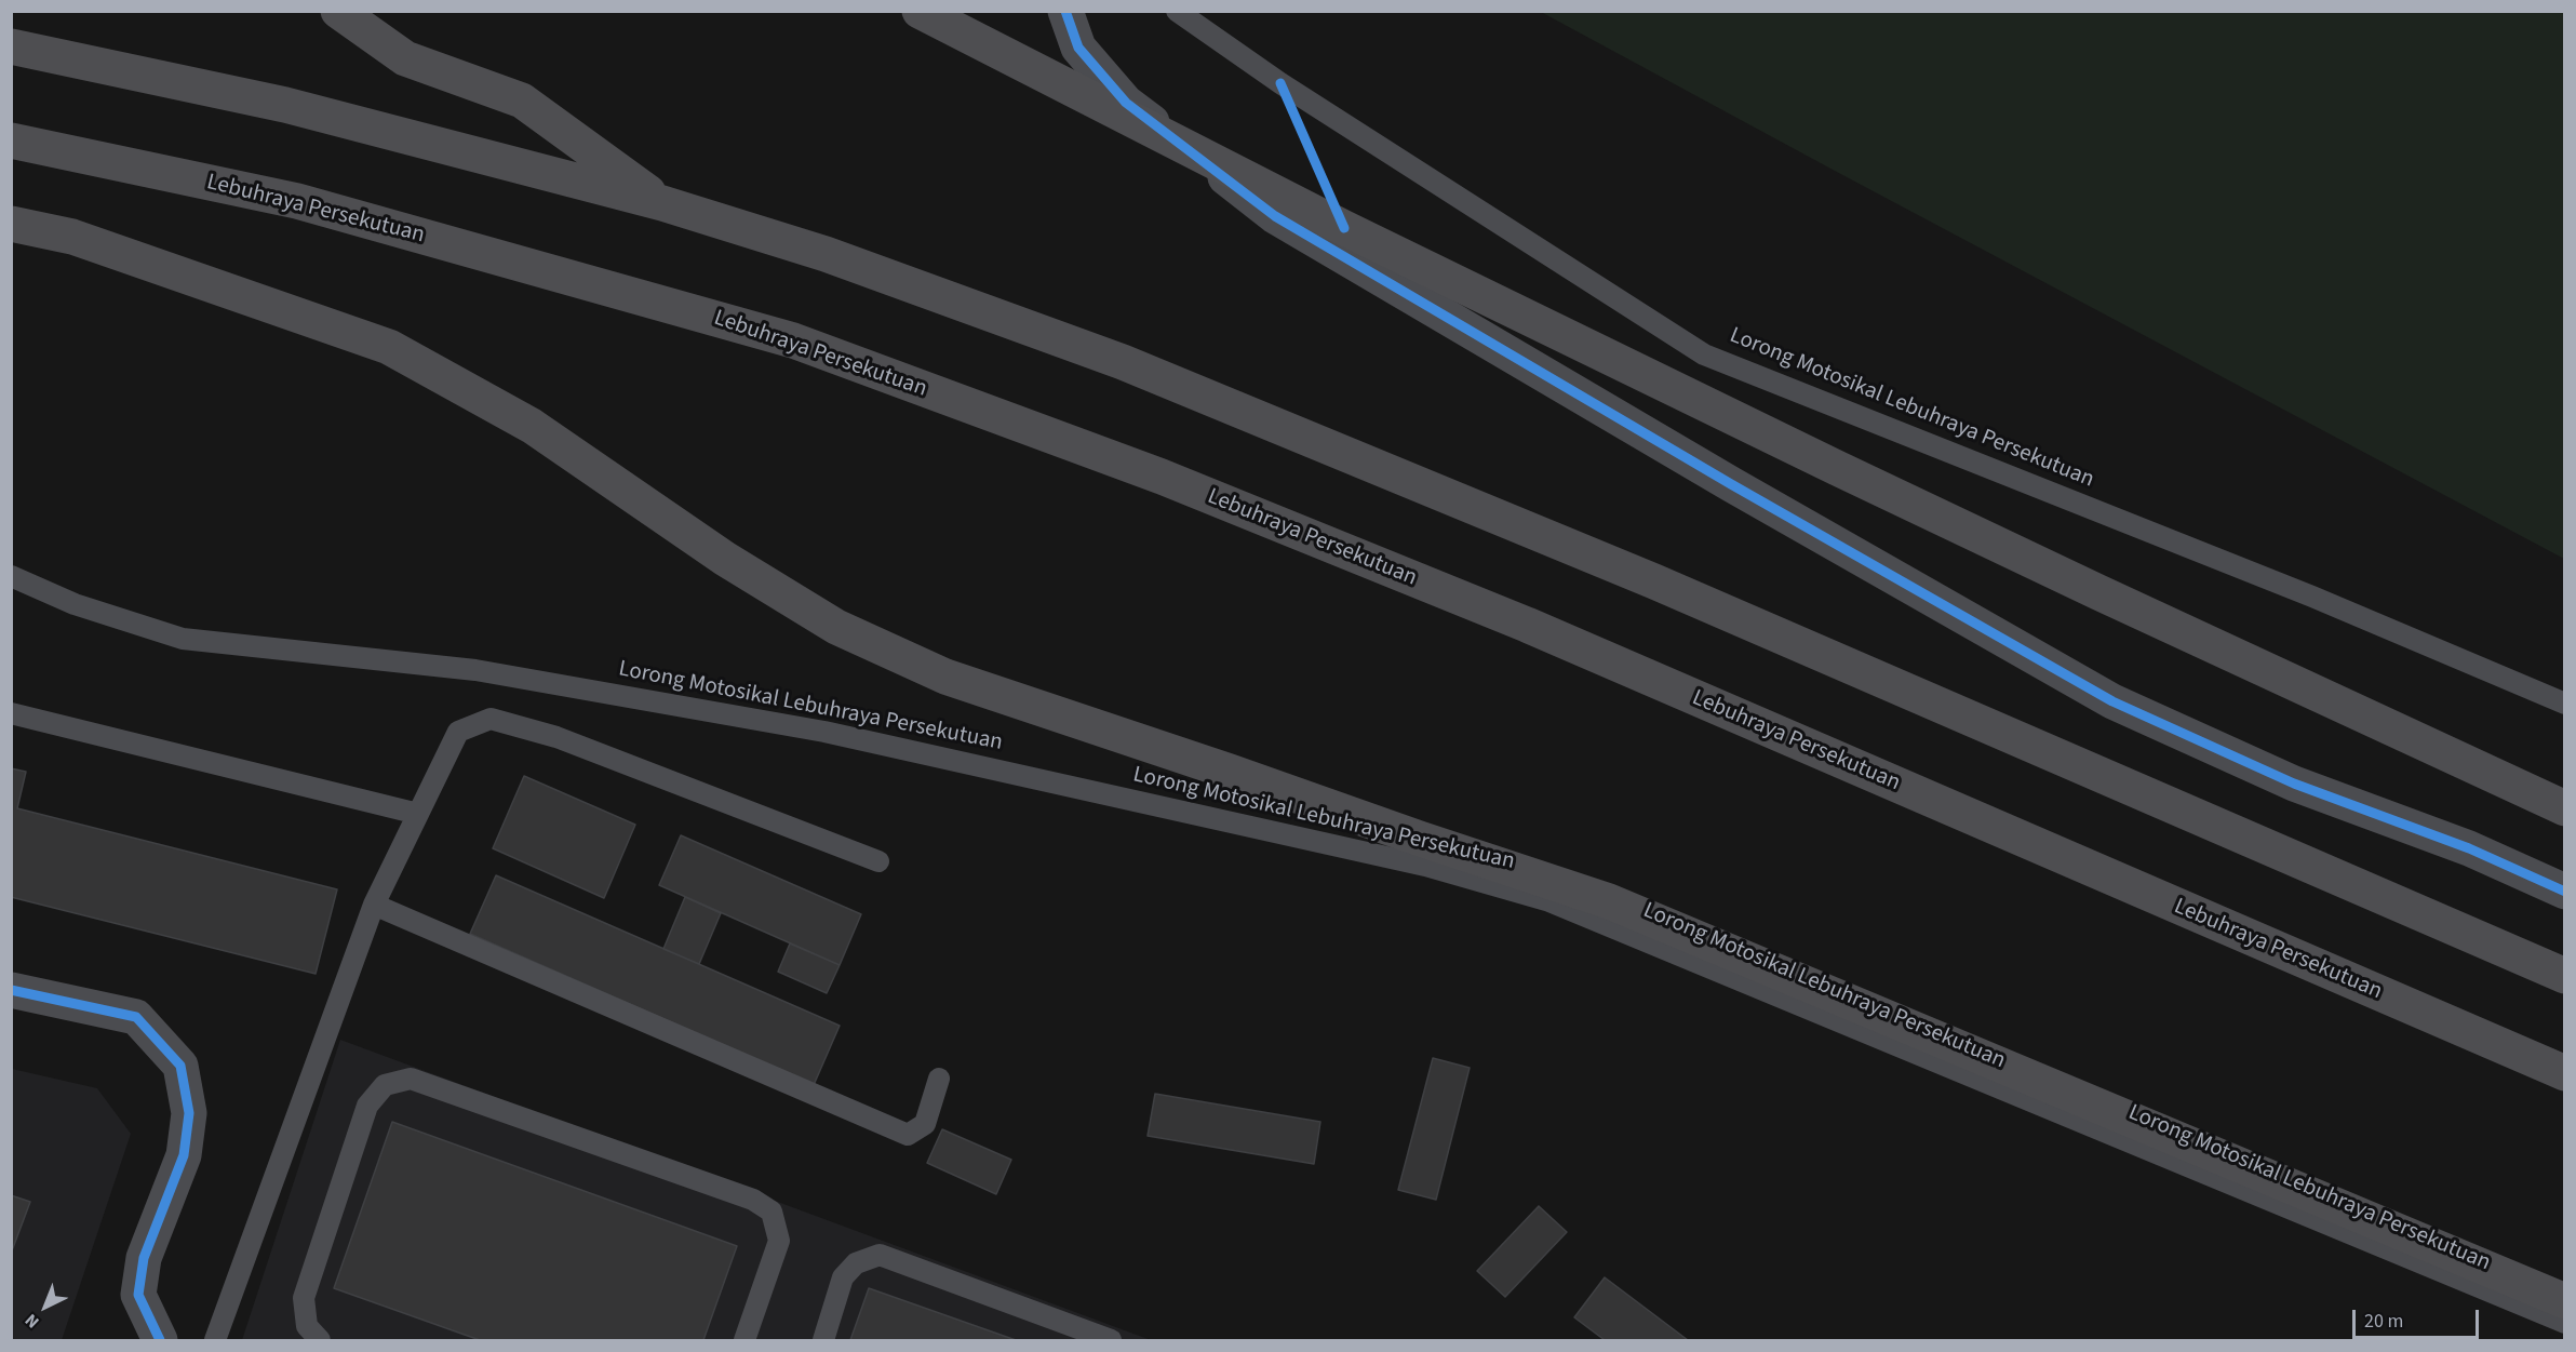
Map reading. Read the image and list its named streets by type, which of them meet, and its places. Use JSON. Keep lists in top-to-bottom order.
{
  "streets": {
    "highway": ["Lebuhraya Persekutuan"],
    "lane": ["Lorong Motosikal Lebuhraya Persekutuan"]
  },
  "scale_bar": "20 m",
  "north": "bottom left"
}
